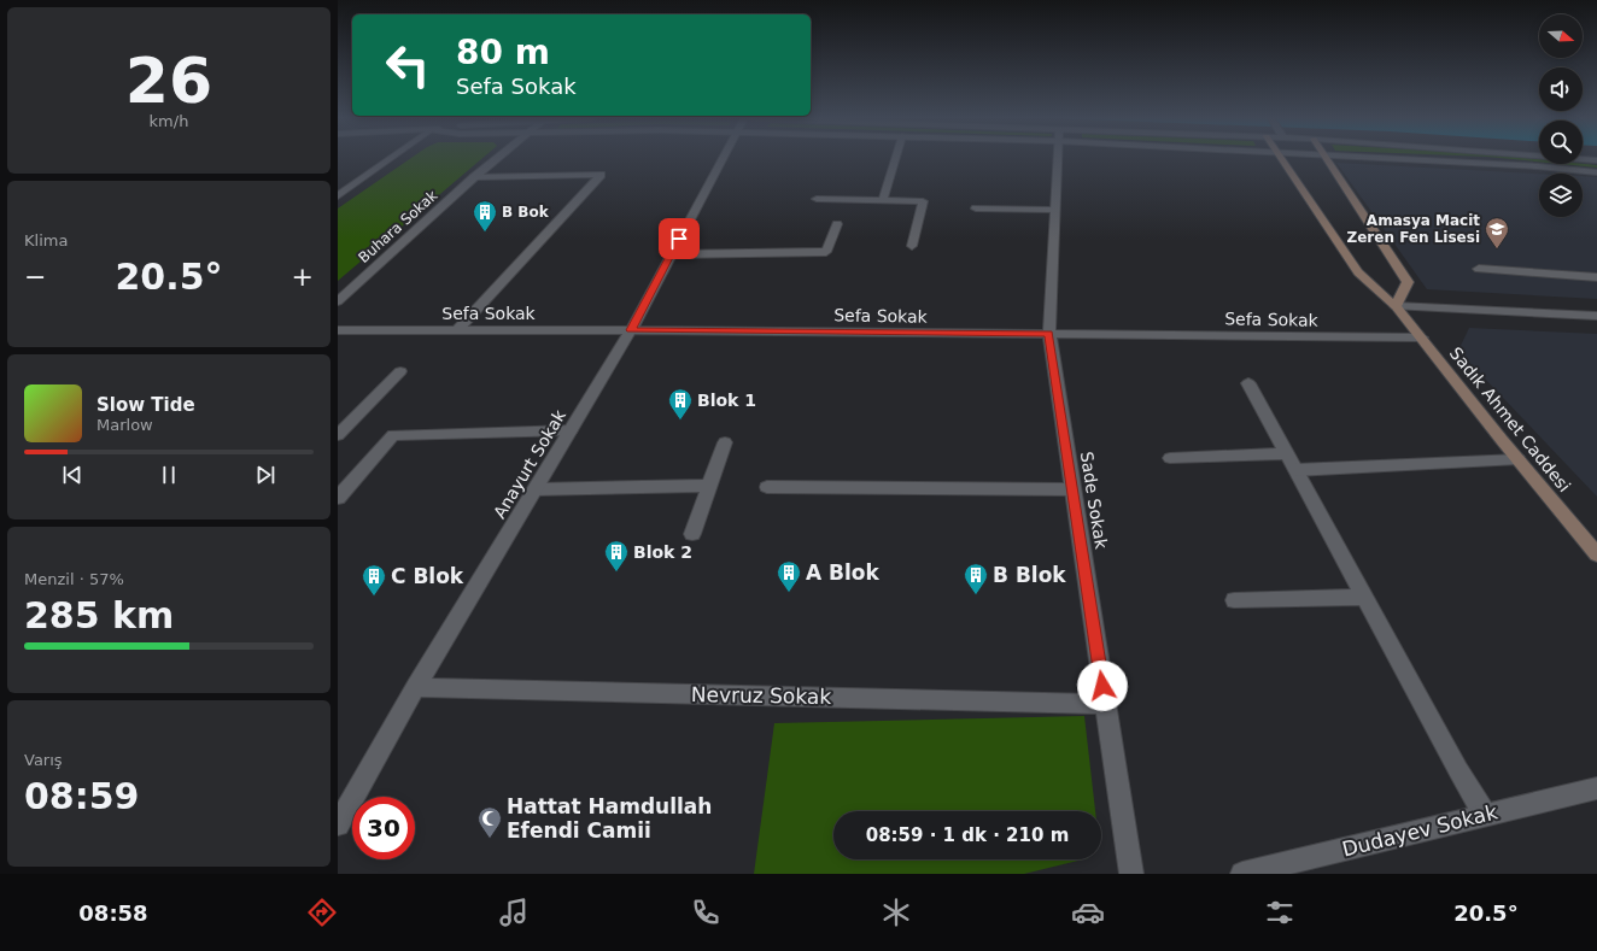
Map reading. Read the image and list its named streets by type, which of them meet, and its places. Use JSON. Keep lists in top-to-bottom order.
{
  "streets": {
    "main road": ["Sadık Ahmet Caddesi"],
    "street": [
      "Buhara Sokak",
      "Sefa Sokak",
      "Anayurt Sokak",
      "Sade Sokak",
      "Nevruz Sokak",
      "Dudayev Sokak"
    ]
  },
  "crossings": [
    ["Sefa Sokak", "Sadık Ahmet Caddesi"],
    ["Sefa Sokak", "Anayurt Sokak"],
    ["Sefa Sokak", "Sade Sokak"],
    ["Anayurt Sokak", "Nevruz Sokak"],
    ["Sade Sokak", "Nevruz Sokak"]
  ],
  "places": {
    "building": [
      "B Bok",
      "Blok 1",
      "Blok 2",
      "A Blok",
      "B Blok",
      "C Blok"
    ],
    "school or university": ["Amasya Macit Zeren Fen Lisesi"],
    "mosque": ["Hattat Hamdullah Efendi Camii"]
  },
  "north": "right",
  "page": {
    "tile": [
      ["26", "km/h"],
      "Klima",
      ["Menzil · 57%", "285 km"],
      ["Varış", "08:59"]
    ],
    "turn": ["80 m", "Sefa Sokak"],
    "heat": ["−", "20.5°", "+"],
    "song": ["Slow Tide", "Marlow"],
    "limit": "30",
    "trip": "08:59 · 1 dk · 210 m",
    "tabs": ["08:58", "20.5°"]
  }
}
